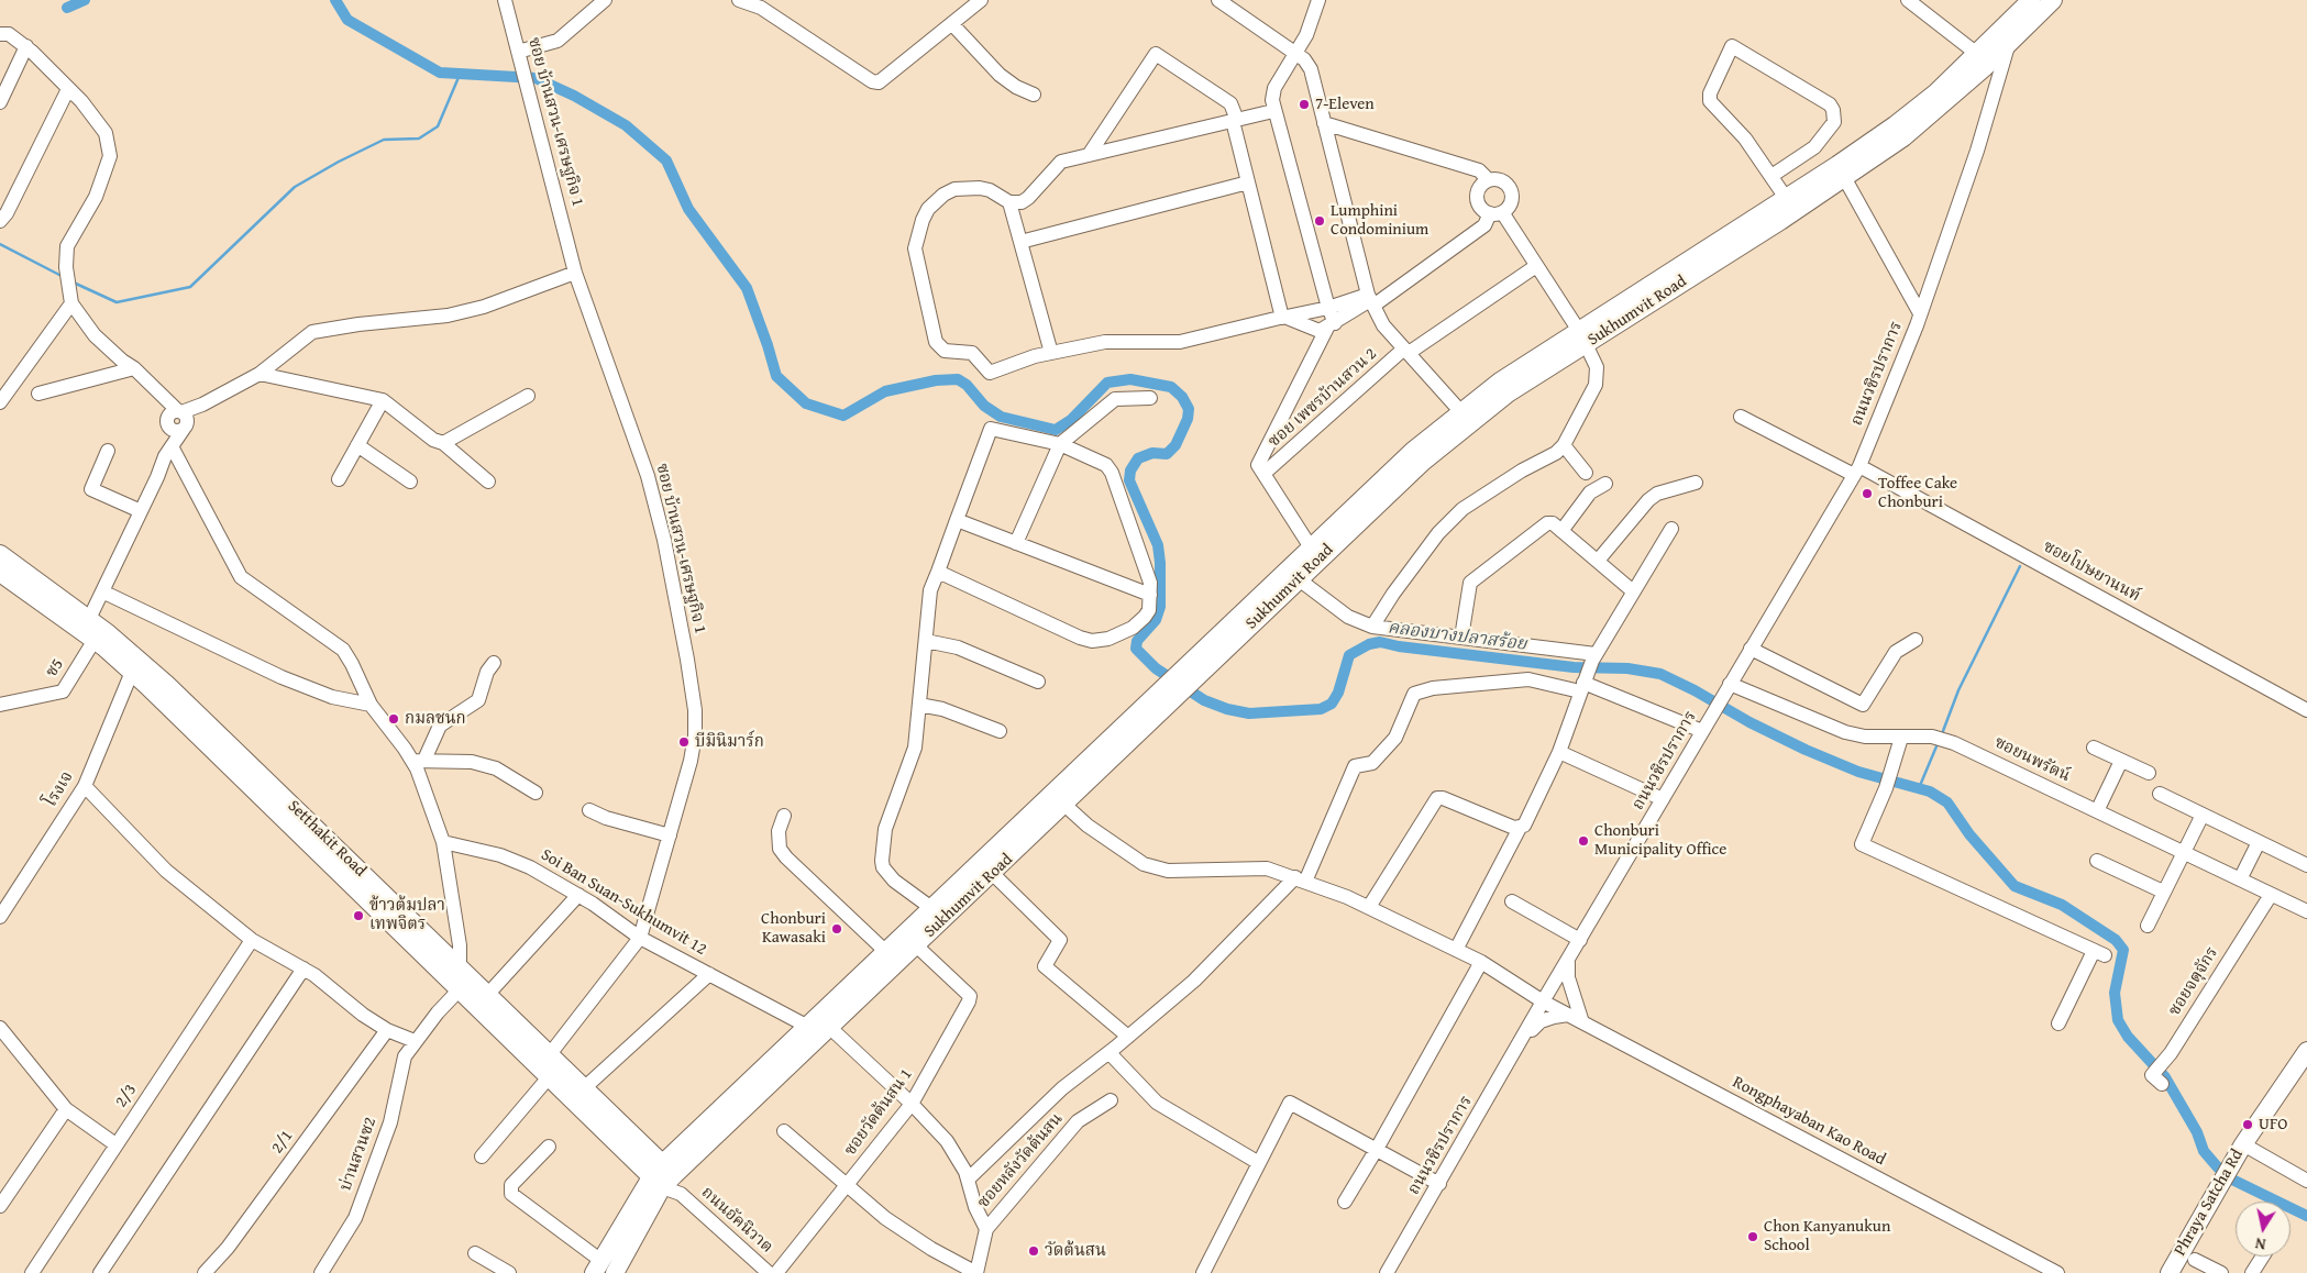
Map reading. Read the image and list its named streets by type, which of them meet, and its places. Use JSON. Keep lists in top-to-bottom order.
{
  "streets": {
    "main road": ["Sukhumvit Road", "Setthakit Road", "Phraya Satcha Rd"],
    "street": [
      "ซอย บ้านสวน-เศรษฐกิจ 1",
      "ถนนวชิรปราการ",
      "ซอย เพชรบ้านสวน 2",
      "ซอยโปษยานนท์",
      "ซ5",
      "ซอยนพรัตน์",
      "โรงเจ",
      "Soi Ban Suan-Sukhumvit 12",
      "ซอยจตุจักร",
      "2/3",
      "ซอยวัดต้นสน 1",
      "Rongphayaban Kao Road",
      "2/1",
      "บ่านสวนซ2",
      "ซอยหลังวัดต้นสน",
      "ถนนอัคนิวาต"
    ]
  },
  "crossings": [
    ["ซอย บ้านสวน-เศรษฐกิจ 1", "Setthakit Road"],
    ["ซอย บ้านสวน-เศรษฐกิจ 1", "Soi Ban Suan-Sukhumvit 12"],
    ["Sukhumvit Road", "ถนนวชิรปราการ"],
    ["Sukhumvit Road", "Setthakit Road"],
    ["Sukhumvit Road", "Soi Ban Suan-Sukhumvit 12"],
    ["Sukhumvit Road", "ซอยวัดต้นสน 1"],
    ["Sukhumvit Road", "Rongphayaban Kao Road"],
    ["Sukhumvit Road", "ถนนอัคนิวาต"],
    ["ถนนวชิรปราการ", "ซอยโปษยานนท์"],
    ["ถนนวชิรปราการ", "ซอยนพรัตน์"],
    ["ถนนวชิรปราการ", "Rongphayaban Kao Road"],
    ["ซ5", "Setthakit Road"],
    ["ซอยนพรัตน์", "ซอยจตุจักร"],
    ["โรงเจ", "Setthakit Road"],
    ["Setthakit Road", "บ่านสวนซ2"],
    ["Setthakit Road", "ถนนอัคนิวาต"]
  ],
  "water": ["คลองบางปลาสร้อย"],
  "places": [
    "7-Eleven",
    "Lumphini Condominium",
    "Toffee Cake Chonburi",
    "กมลชนก",
    "บีมินิมาร์ก",
    "Chonburi Municipality Office",
    "ข้าวต้มปลา เทพจิตร",
    "Chonburi Kawasaki",
    "UFO",
    "Chon Kanyanukun School",
    "วัดต้นสน"
  ],
  "north": "bottom"
}
